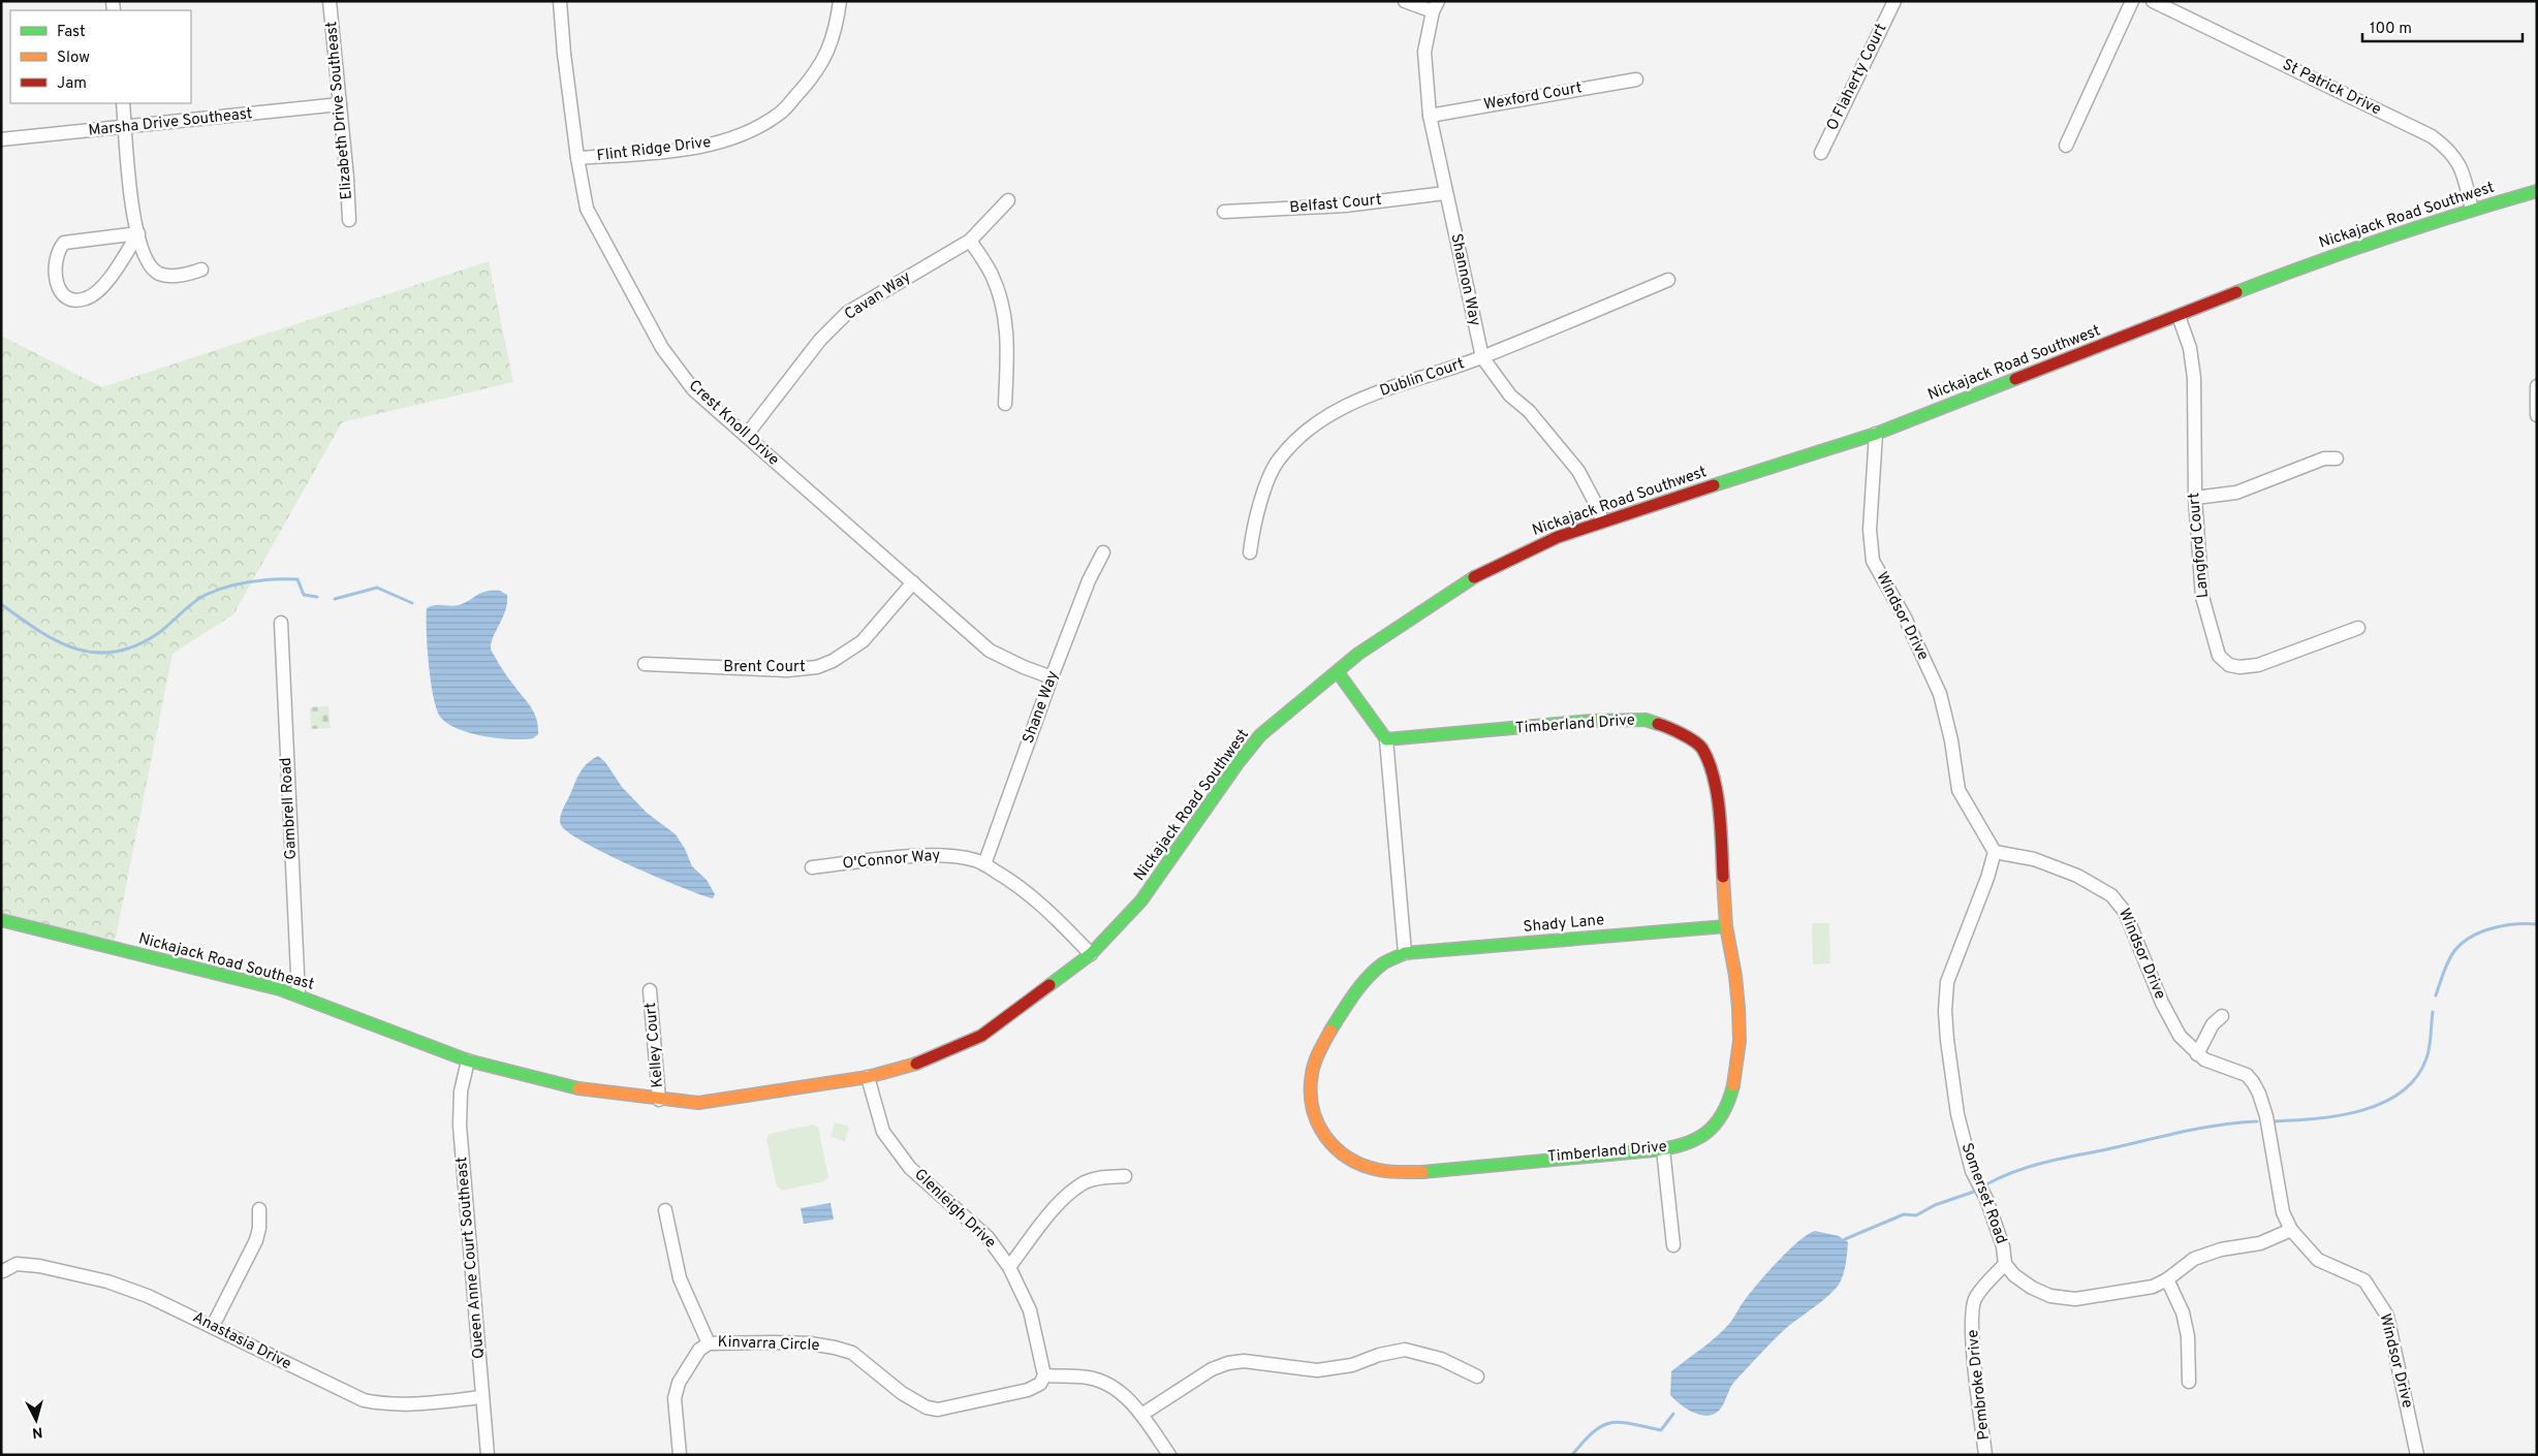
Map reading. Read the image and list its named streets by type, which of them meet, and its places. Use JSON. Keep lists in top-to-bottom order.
{
  "streets": {
    "street": [
      "O Flaherty Court",
      "St Patrick Drive",
      "Wexford Court",
      "Elizabeth Drive Southeast",
      "Marsha Drive Southeast",
      "Flint Ridge Drive",
      "Belfast Court",
      "Nickajack Road Southwest",
      "Shannon Way",
      "Cavan Way",
      "Dublin Court",
      "Crest Knoll Drive",
      "Langford Court",
      "Windsor Drive",
      "Brent Court",
      "Shane Way",
      "Timberland Drive",
      "Gambrell Road",
      "O'Connor Way",
      "Shady Lane",
      "Nickajack Road Southeast",
      "Kelley Court",
      "Somerset Road",
      "Glenleigh Drive",
      "Queen Anne Court Southeast",
      "Anastasia Drive",
      "Kinvarra Circle",
      "Pembroke Drive"
    ]
  },
  "crossings": [
    ["St Patrick Drive", "Nickajack Road Southwest"],
    ["Wexford Court", "Shannon Way"],
    ["Elizabeth Drive Southeast", "Marsha Drive Southeast"],
    ["Flint Ridge Drive", "Crest Knoll Drive"],
    ["Belfast Court", "Shannon Way"],
    ["Nickajack Road Southwest", "Shannon Way"],
    ["Nickajack Road Southwest", "Langford Court"],
    ["Nickajack Road Southwest", "Windsor Drive"],
    ["Nickajack Road Southwest", "O'Connor Way"],
    ["Nickajack Road Southwest", "Nickajack Road Southeast"],
    ["Nickajack Road Southwest", "Kelley Court"],
    ["Nickajack Road Southwest", "Glenleigh Drive"],
    ["Nickajack Road Southwest", "Queen Anne Court Southeast"],
    ["Shannon Way", "Dublin Court"],
    ["Cavan Way", "Crest Knoll Drive"],
    ["Crest Knoll Drive", "Brent Court"],
    ["Crest Knoll Drive", "Shane Way"],
    ["Windsor Drive", "Somerset Road"],
    ["Shane Way", "O'Connor Way"],
    ["Timberland Drive", "Shady Lane"],
    ["Gambrell Road", "Nickajack Road Southeast"],
    ["Nickajack Road Southeast", "Queen Anne Court Southeast"],
    ["Somerset Road", "Pembroke Drive"],
    ["Glenleigh Drive", "Kinvarra Circle"],
    ["Queen Anne Court Southeast", "Anastasia Drive"]
  ],
  "legend": ["Fast", "Slow", "Jam"],
  "scale_bar": "100 m",
  "north": "bottom"
}
